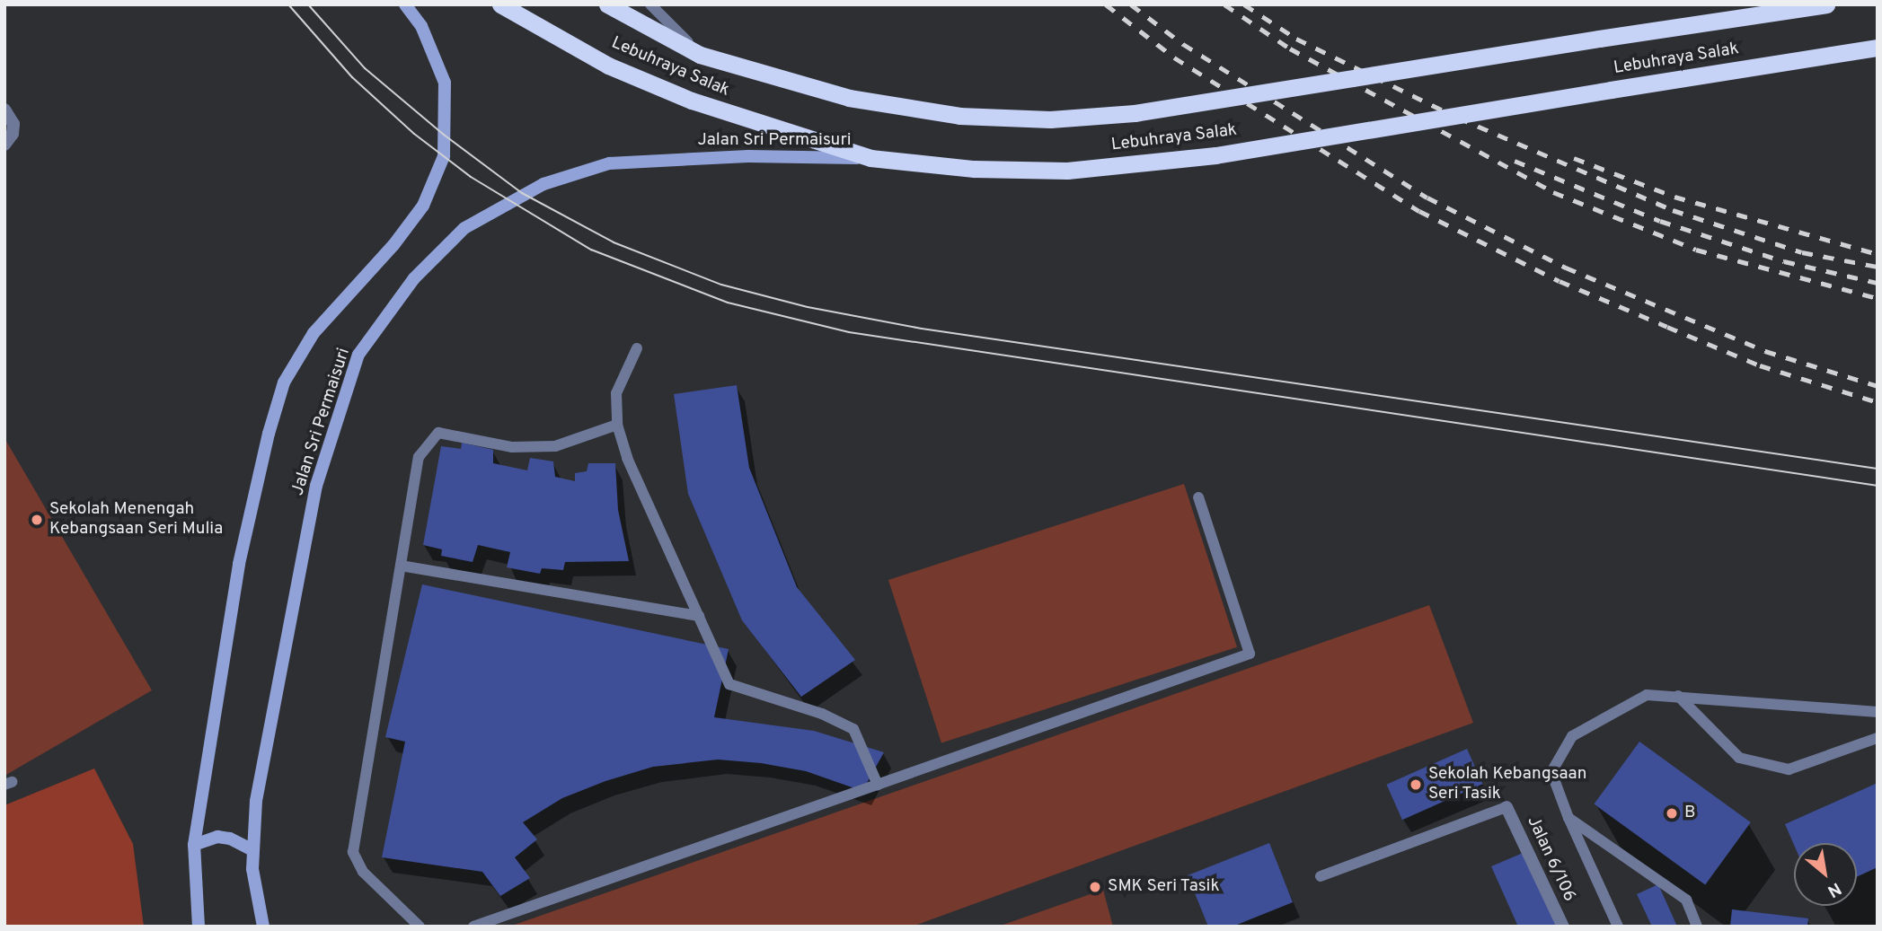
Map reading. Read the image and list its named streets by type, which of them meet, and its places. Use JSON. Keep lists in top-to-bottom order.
{
  "streets": {
    "highway": ["Lebuhraya Salak"],
    "main road": ["Jalan Sri Permaisuri"],
    "street": ["Jalan 6/106"]
  },
  "crossings": [
    ["Lebuhraya Salak", "Jalan Sri Permaisuri"]
  ],
  "places": [
    "Sekolah Menengah Kebangsaan Seri Mulia",
    "Sekolah Kebangsaan Seri Tasik",
    "B",
    "SMK Seri Tasik"
  ],
  "north": "bottom right"
}
